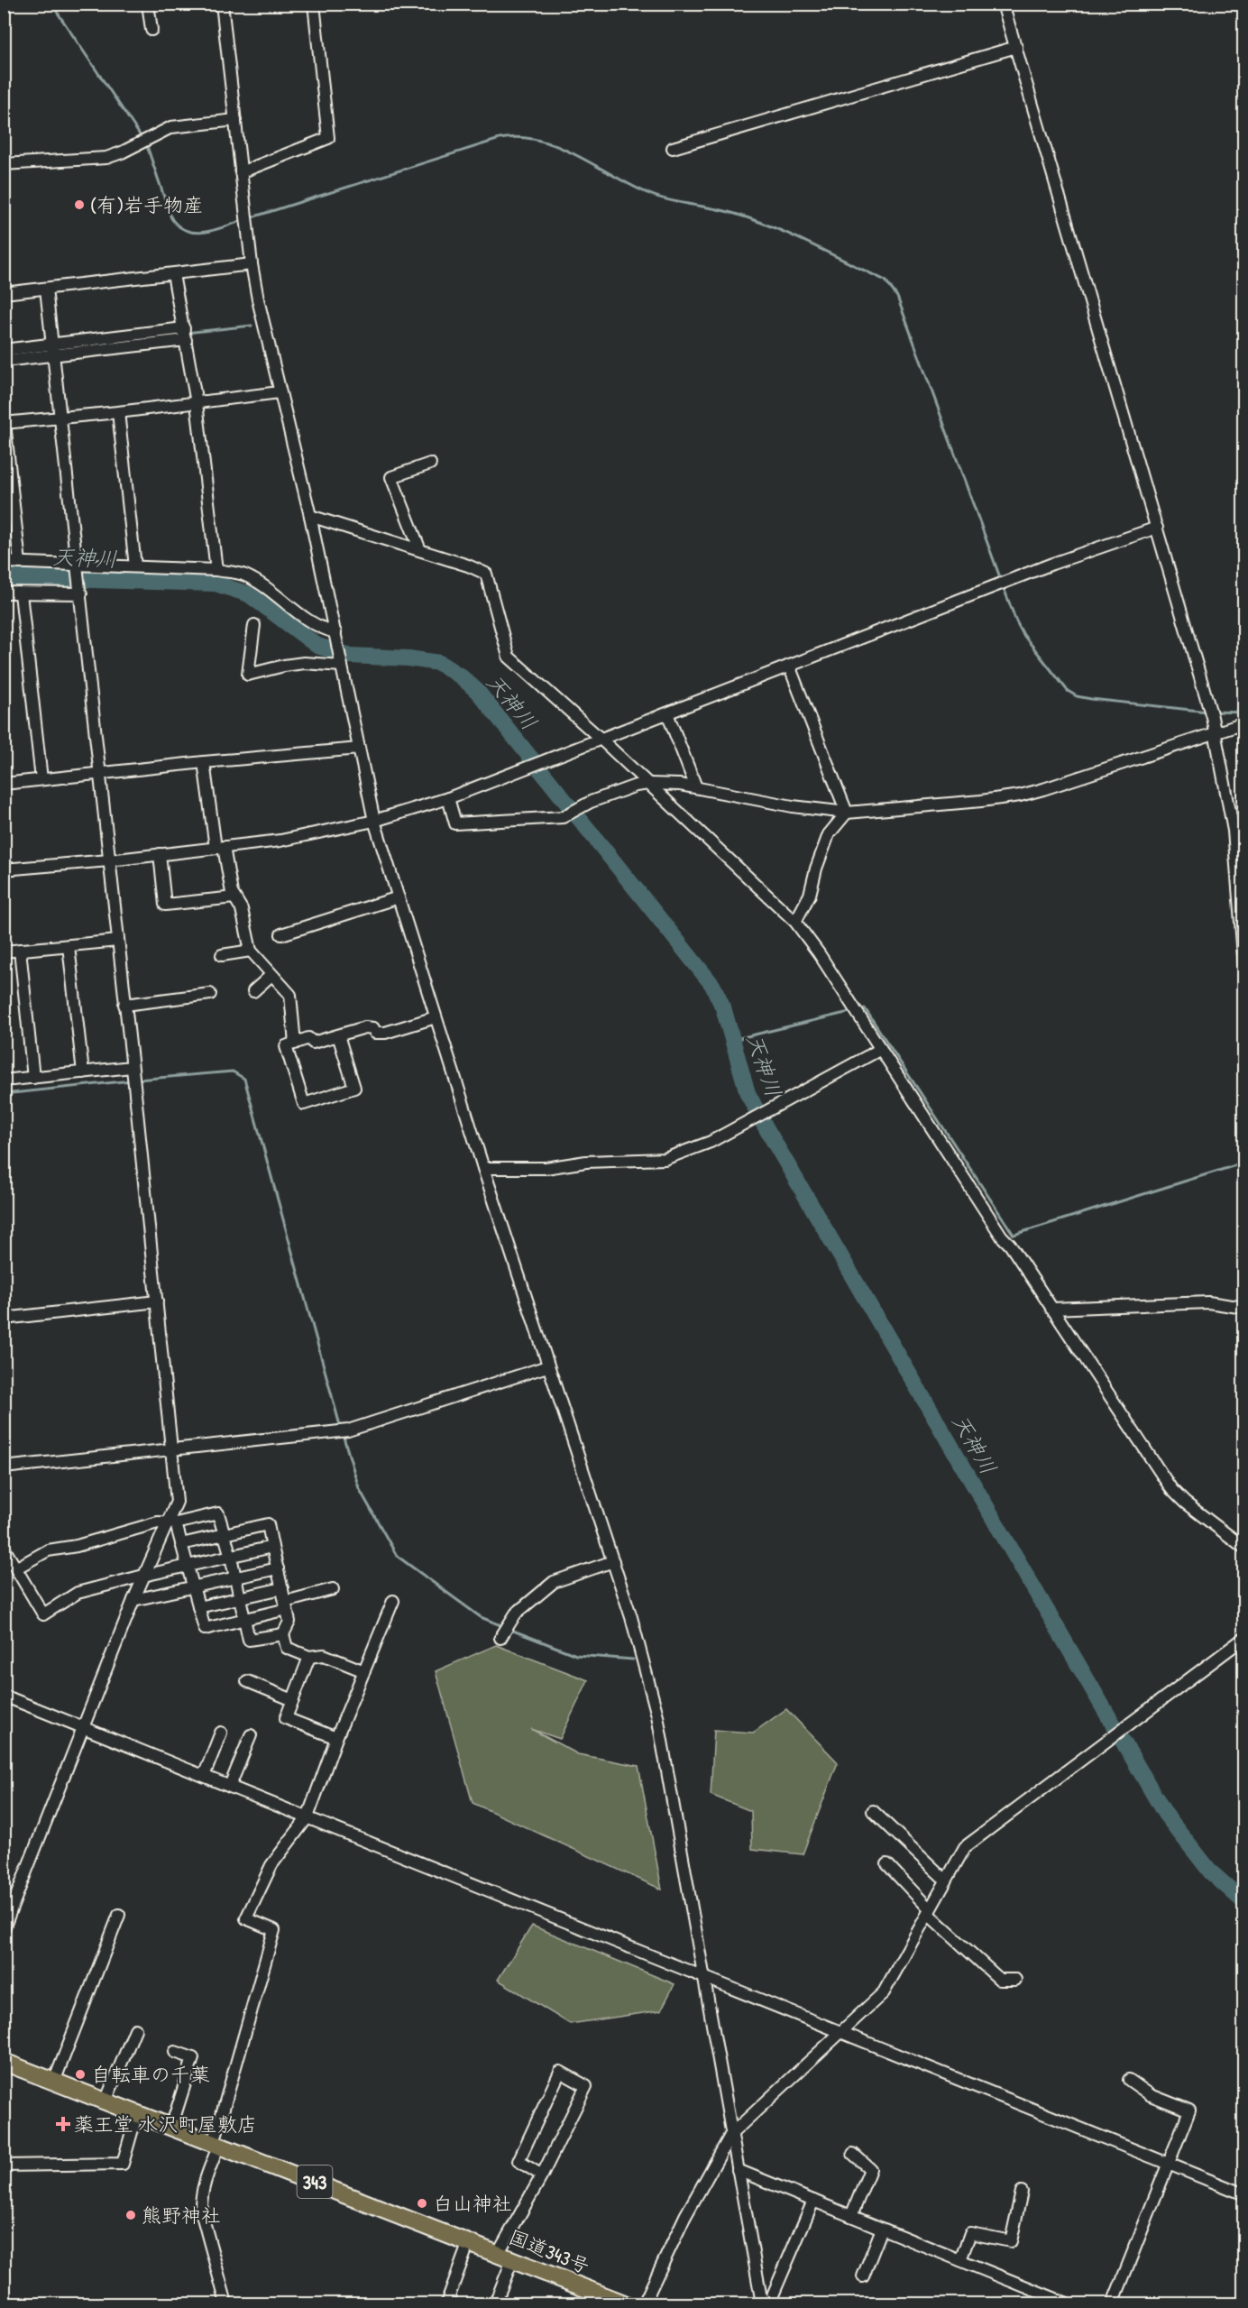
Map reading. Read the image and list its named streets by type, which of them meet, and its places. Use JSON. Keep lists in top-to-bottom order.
{
  "streets": {
    "highway": ["343", "国道343号"]
  },
  "water": ["天神川"],
  "places": {
    "other": [
      "(有)岩手物産",
      "自転車の千葉",
      "白山神社",
      "熊野神社"
    ],
    "health": ["薬王堂 水沢町屋敷店"]
  }
}
